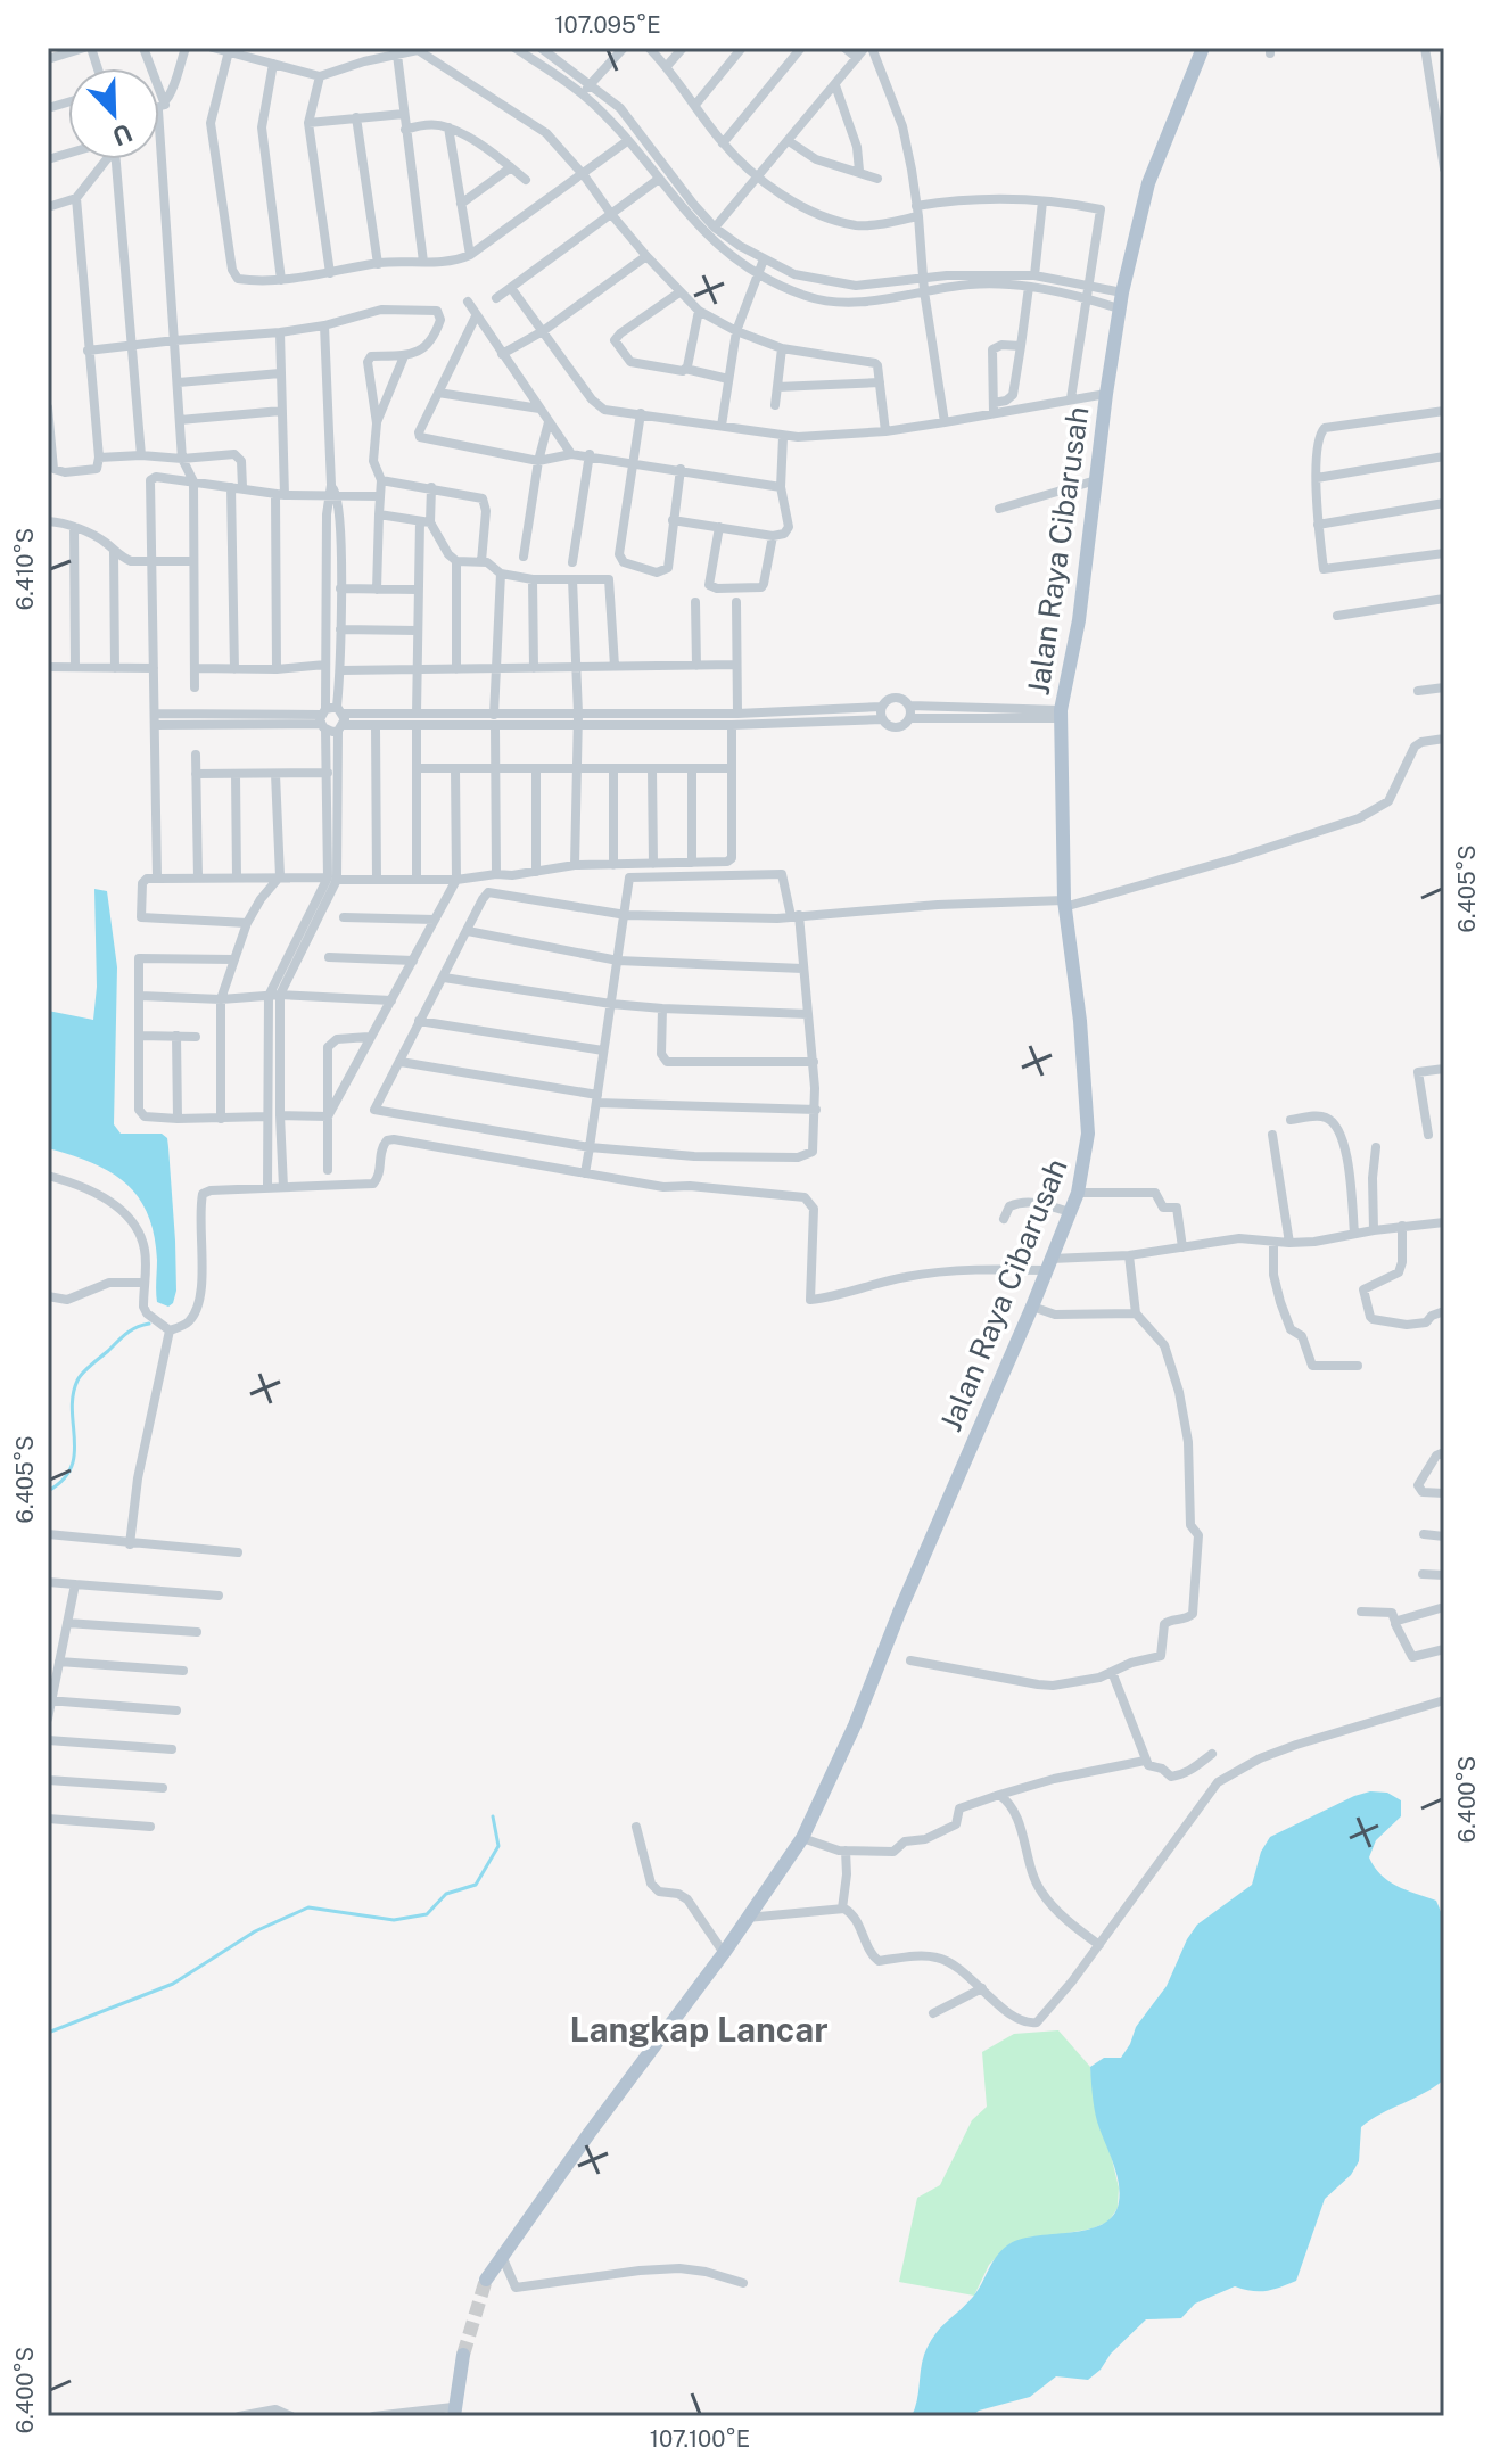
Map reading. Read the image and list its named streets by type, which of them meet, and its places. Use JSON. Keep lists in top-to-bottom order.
{
  "streets": {
    "main road": ["Jalan Raya Cibarusah"]
  },
  "districts": ["Langkap Lancar"],
  "north": "bottom right",
  "coordinates": [
    "107.095°E",
    "6.410°S",
    "6.405°S",
    "6.400°S",
    "107.100°E"
  ]
}
